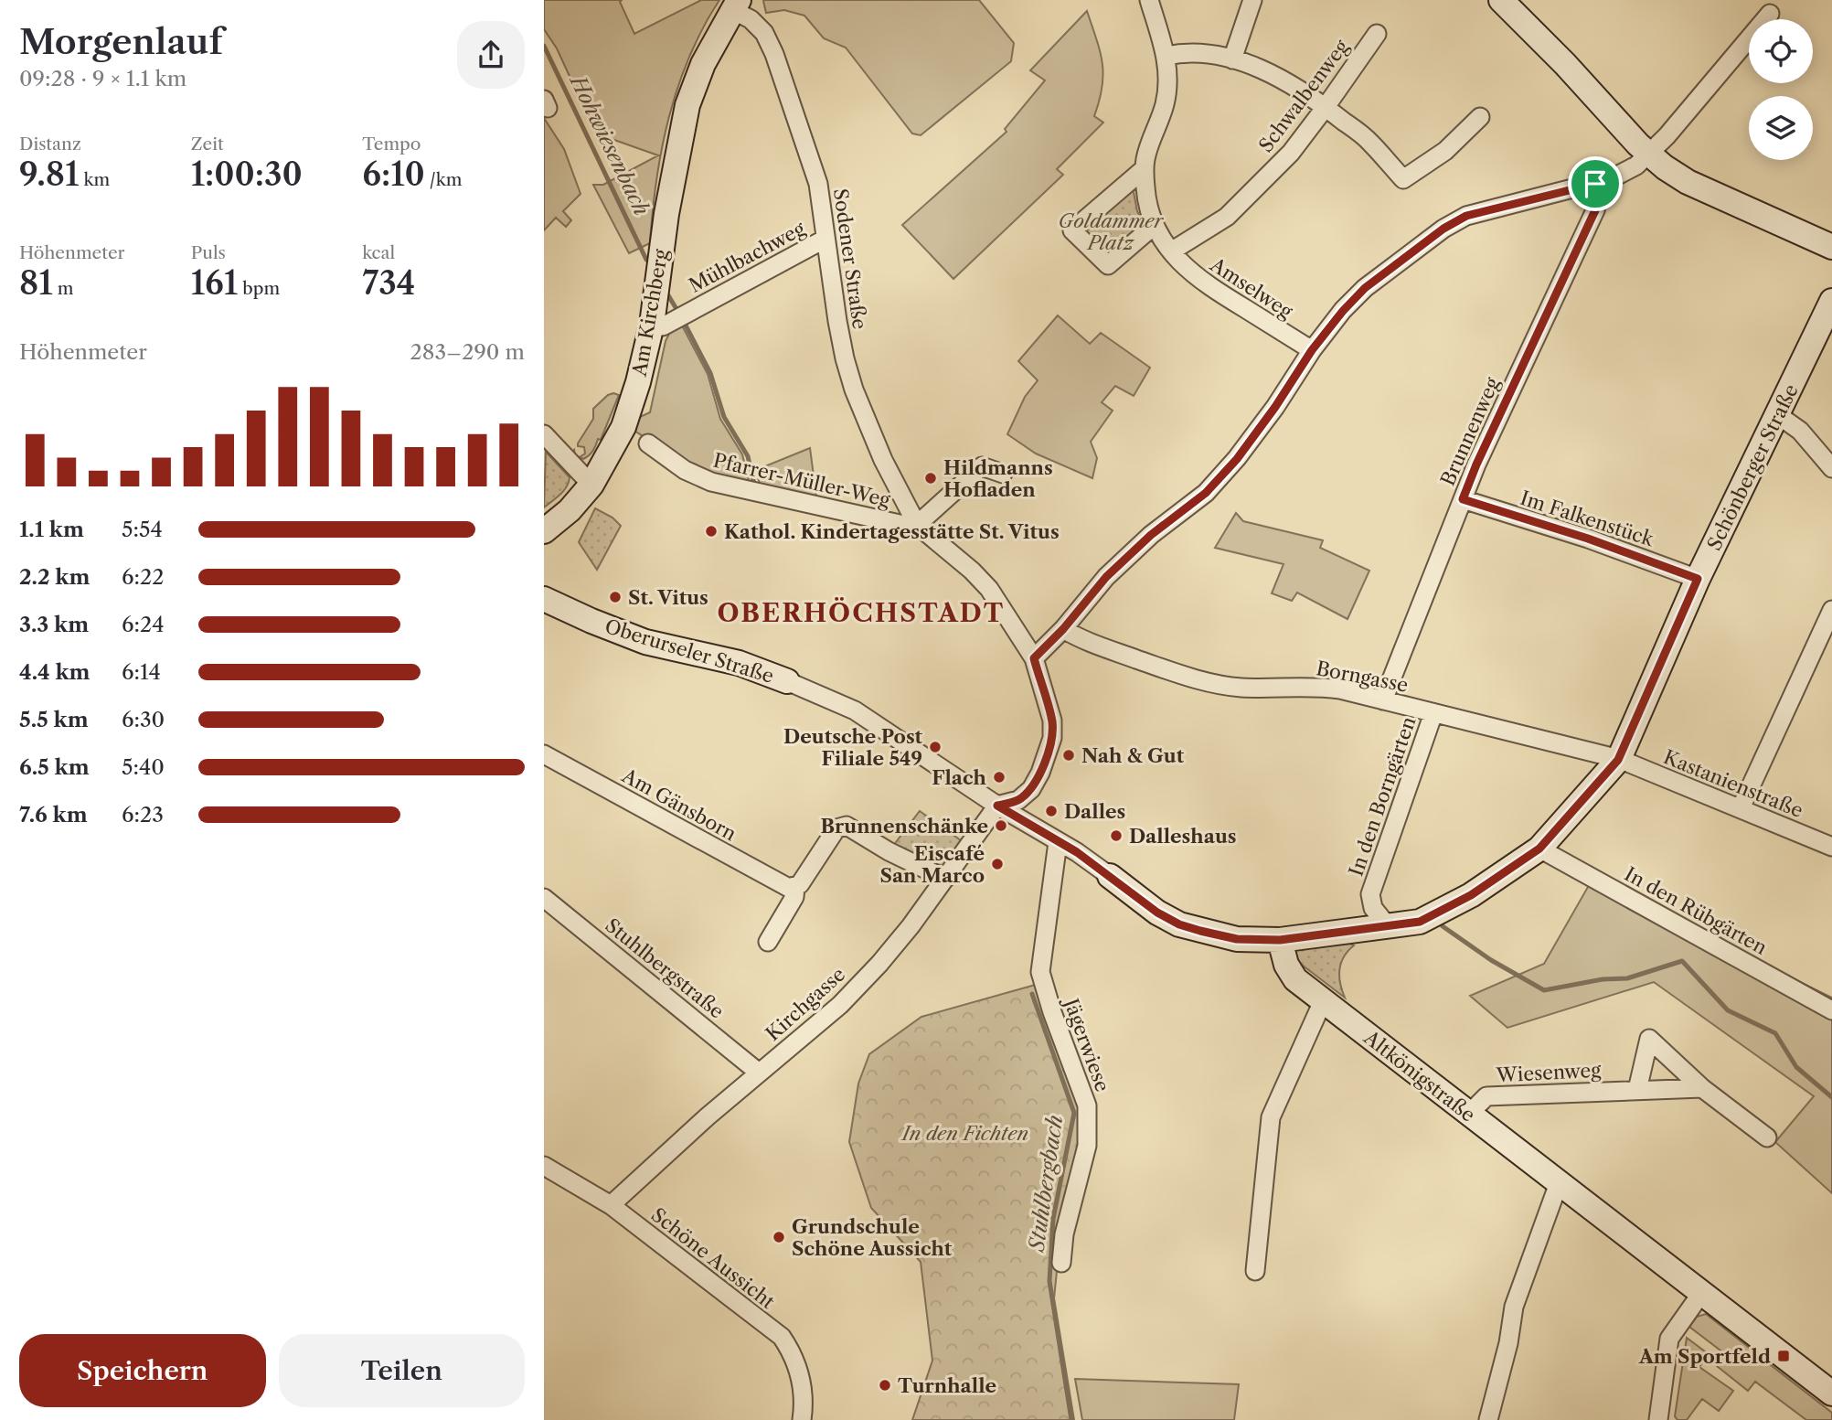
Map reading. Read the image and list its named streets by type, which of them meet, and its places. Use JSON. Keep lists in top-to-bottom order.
{
  "streets": {
    "street": [
      "Schwalbenweg",
      "Mühlbachweg",
      "Sodener Straße",
      "Amselweg",
      "Am Kirchberg",
      "Brunnenweg",
      "Schönberger Straße",
      "Pfarrer-Müller-Weg",
      "Im Falkenstück",
      "Oberurseler Straße",
      "Borngasse",
      "Kastanienstraße",
      "In den Borngärten",
      "Am Gänsborn",
      "In den Rübgärten",
      "Stuhlbergstraße",
      "Kirchgasse",
      "Jägerwiese",
      "Wiesenweg",
      "Altkönigstraße",
      "Schöne Aussicht"
    ]
  },
  "crossings": [
    ["Schwalbenweg", "Amselweg"],
    ["Mühlbachweg", "Sodener Straße"],
    ["Mühlbachweg", "Am Kirchberg"],
    ["Sodener Straße", "Am Kirchberg"],
    ["Sodener Straße", "Pfarrer-Müller-Weg"],
    ["Sodener Straße", "Oberurseler Straße"],
    ["Sodener Straße", "Kirchgasse"],
    ["Brunnenweg", "Im Falkenstück"],
    ["Brunnenweg", "Borngasse"],
    ["Schönberger Straße", "Im Falkenstück"],
    ["Schönberger Straße", "Borngasse"],
    ["Schönberger Straße", "Kastanienstraße"],
    ["Schönberger Straße", "In den Borngärten"],
    ["Schönberger Straße", "In den Rübgärten"],
    ["Schönberger Straße", "Altkönigstraße"],
    ["Oberurseler Straße", "Kirchgasse"],
    ["Borngasse", "Kastanienstraße"],
    ["Borngasse", "In den Borngärten"],
    ["Stuhlbergstraße", "Kirchgasse"],
    ["Kirchgasse", "Schöne Aussicht"],
    ["Wiesenweg", "Altkönigstraße"]
  ],
  "districts": ["OBERHÖCHSTADT"],
  "water": ["Hohwiesenbach", "Stuhlbergbach"],
  "parks": ["Goldammer Platz", "In den Fichten"],
  "places": {
    "other": [
      "Hildmanns Hofladen",
      "Kathol. Kindertagesstätte St. Vitus",
      "St. Vitus",
      "Deutsche Post Filiale 549",
      "Nah & Gut",
      "Flach",
      "Dalles",
      "Brunnenschänke",
      "Dalleshaus",
      "Eiscafé San Marco",
      "Grundschule Schöne Aussicht",
      "Turnhalle"
    ],
    "transit": ["Am Sportfeld"]
  },
  "page": {
    "heading": ["Morgenlauf", "09:28 · 9 × 1.1 km"],
    "stats": [
      ["Distanz", "9.81 km"],
      ["Zeit", "1:00:30"],
      ["Tempo", "6:10 /km"],
      ["Höhenmeter", "81 m"],
      ["Puls", "161 bpm"],
      ["kcal", "734"]
    ],
    "chart": ["Höhenmeter", "283–290 m"],
    "list": [
      {
        "name": "1.1 km",
        "note": "5:54"
      },
      {
        "name": "2.2 km",
        "note": "6:22"
      },
      {
        "name": "3.3 km",
        "note": "6:24"
      },
      {
        "name": "4.4 km",
        "note": "6:14"
      },
      {
        "name": "5.5 km",
        "note": "6:30"
      },
      {
        "name": "6.5 km",
        "note": "5:40"
      },
      {
        "name": "7.6 km",
        "note": "6:23"
      }
    ],
    "buttons": ["Speichern", "Teilen"]
  }
}
